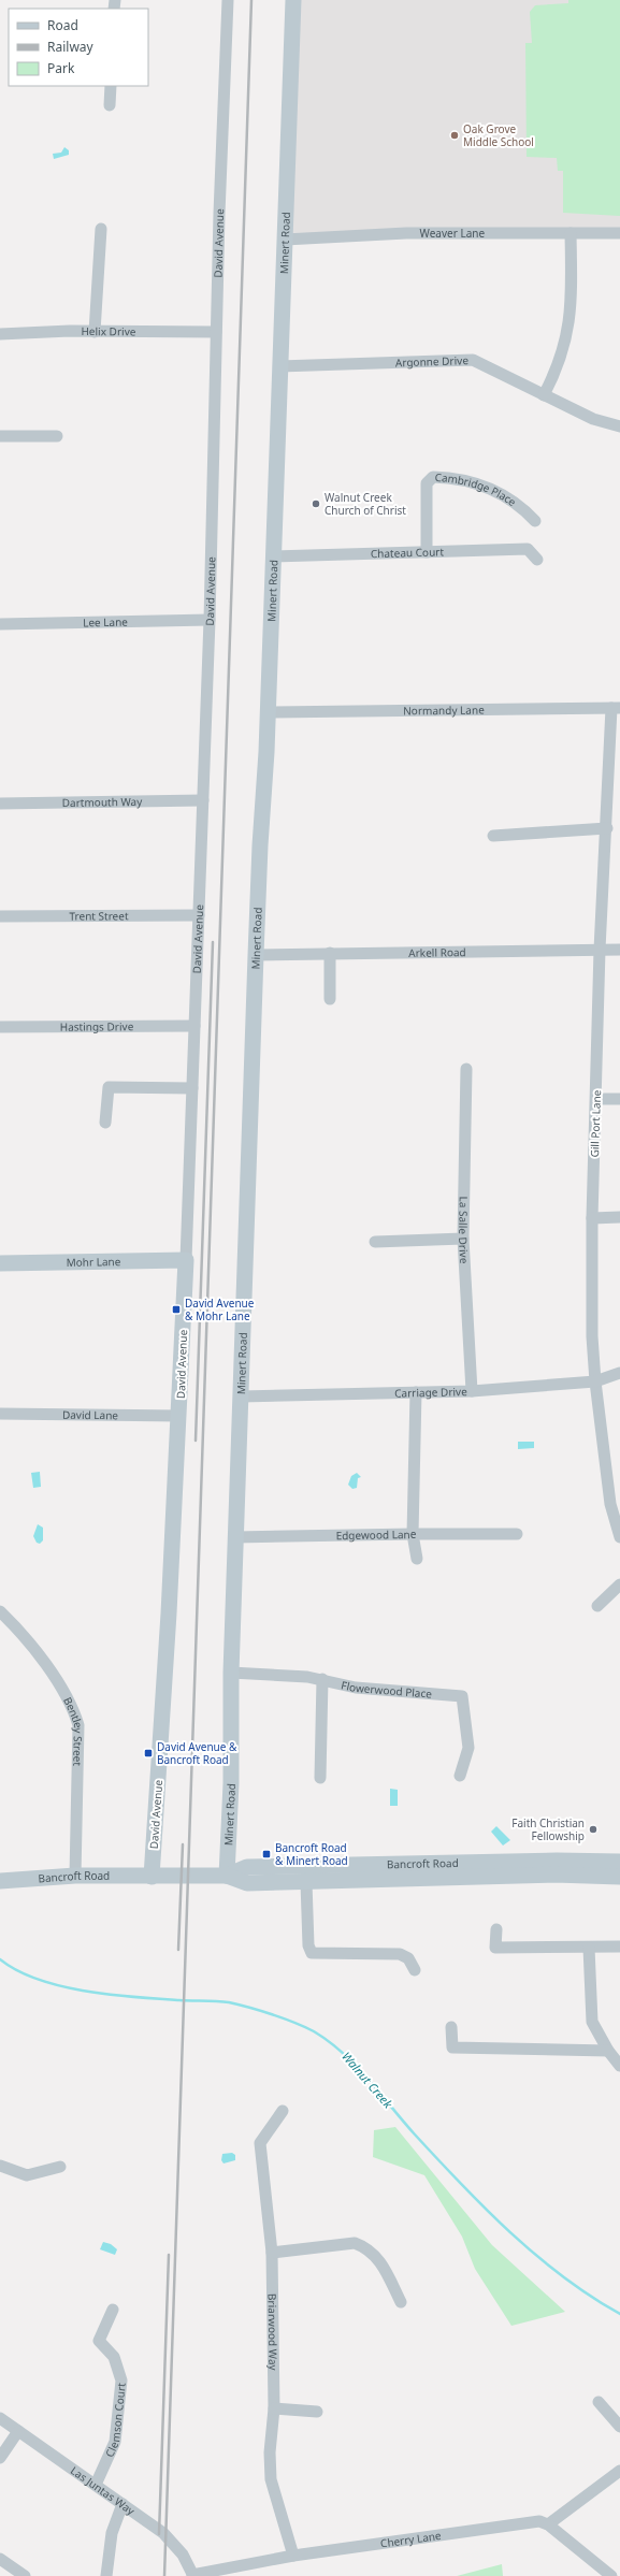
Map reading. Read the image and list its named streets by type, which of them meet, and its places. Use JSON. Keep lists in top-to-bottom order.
{
  "streets": {
    "street": [
      "Weaver Lane",
      "David Avenue",
      "Minert Road",
      "Helix Drive",
      "Argonne Drive",
      "Cambridge Place",
      "Chateau Court",
      "Lee Lane",
      "Normandy Lane",
      "Dartmouth Way",
      "Trent Street",
      "Arkell Road",
      "Hastings Drive",
      "Gill Port Lane",
      "La Salle Drive",
      "Mohr Lane",
      "Carriage Drive",
      "David Lane",
      "Edgewood Lane",
      "Flowerwood Place",
      "Bentley Street",
      "Bancroft Road",
      "Briarwood Way",
      "Clemson Court",
      "Las Juntas Way",
      "Cherry Lane"
    ]
  },
  "crossings": [
    ["Weaver Lane", "Minert Road"],
    ["David Avenue", "Helix Drive"],
    ["David Avenue", "Lee Lane"],
    ["David Avenue", "Dartmouth Way"],
    ["David Avenue", "Trent Street"],
    ["David Avenue", "Hastings Drive"],
    ["David Avenue", "Mohr Lane"],
    ["David Avenue", "David Lane"],
    ["David Avenue", "Bancroft Road"],
    ["Minert Road", "Argonne Drive"],
    ["Minert Road", "Chateau Court"],
    ["Minert Road", "Normandy Lane"],
    ["Minert Road", "Arkell Road"],
    ["Minert Road", "Carriage Drive"],
    ["Minert Road", "Edgewood Lane"],
    ["Minert Road", "Flowerwood Place"],
    ["Minert Road", "Bancroft Road"],
    ["Cambridge Place", "Chateau Court"],
    ["Normandy Lane", "Gill Port Lane"],
    ["Arkell Road", "Gill Port Lane"],
    ["Gill Port Lane", "Carriage Drive"],
    ["La Salle Drive", "Carriage Drive"],
    ["Bentley Street", "Bancroft Road"],
    ["Briarwood Way", "Cherry Lane"],
    ["Clemson Court", "Las Juntas Way"],
    ["Las Juntas Way", "Cherry Lane"]
  ],
  "water": ["Walnut Creek"],
  "places": {
    "other": ["Oak Grove Middle School", "Walnut Creek Church of Christ", "Faith Christian Fellowship"],
    "transit": ["David Avenue & Mohr Lane", "David Avenue & Bancroft Road", "Bancroft Road & Minert Road"]
  },
  "legend": ["Road", "Railway", "Park"]
}
